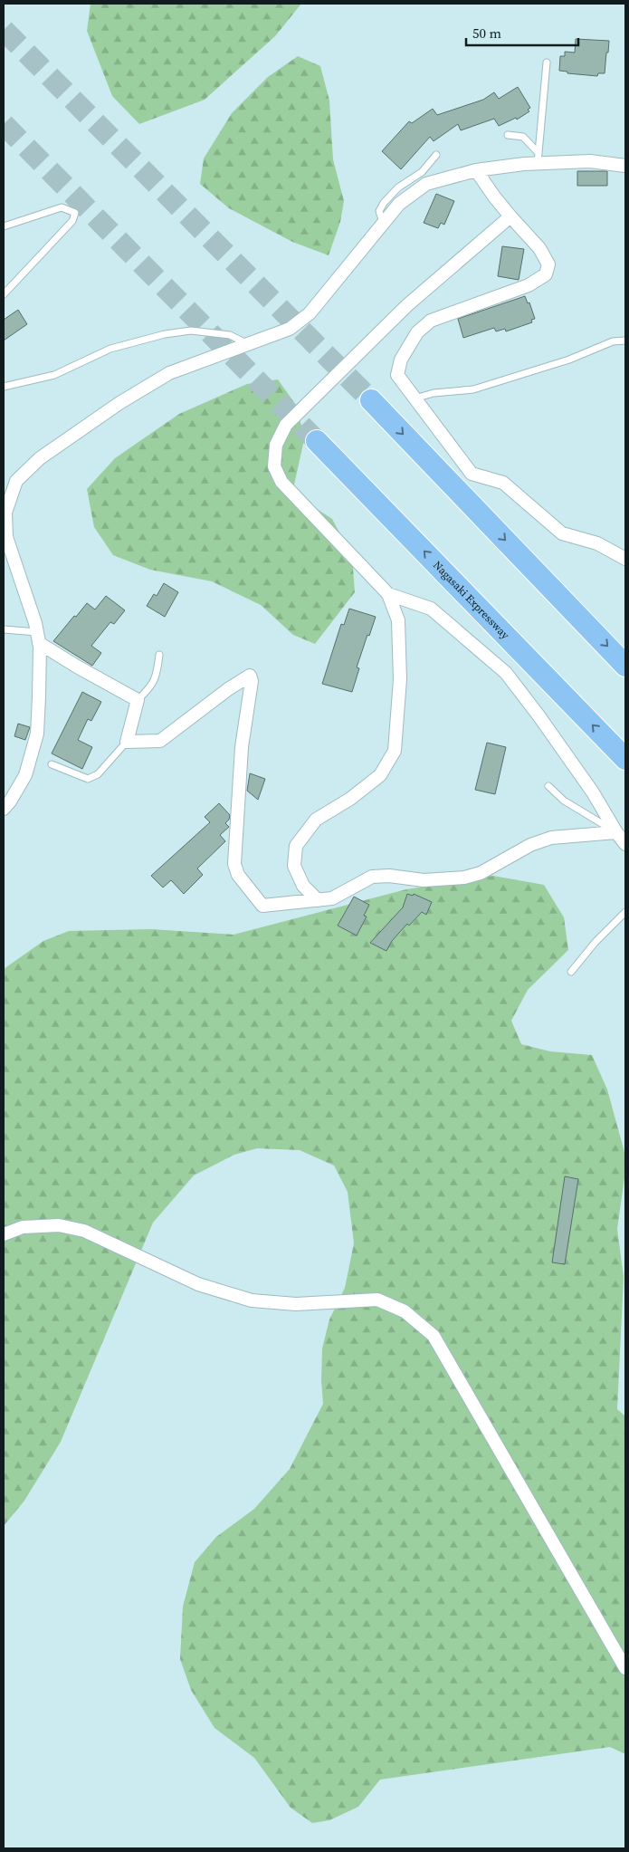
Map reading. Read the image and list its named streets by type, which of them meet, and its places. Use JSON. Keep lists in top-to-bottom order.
{
  "streets": {
    "highway": ["Nagasaki Expressway"]
  },
  "scale_bar": "50 m"
}
